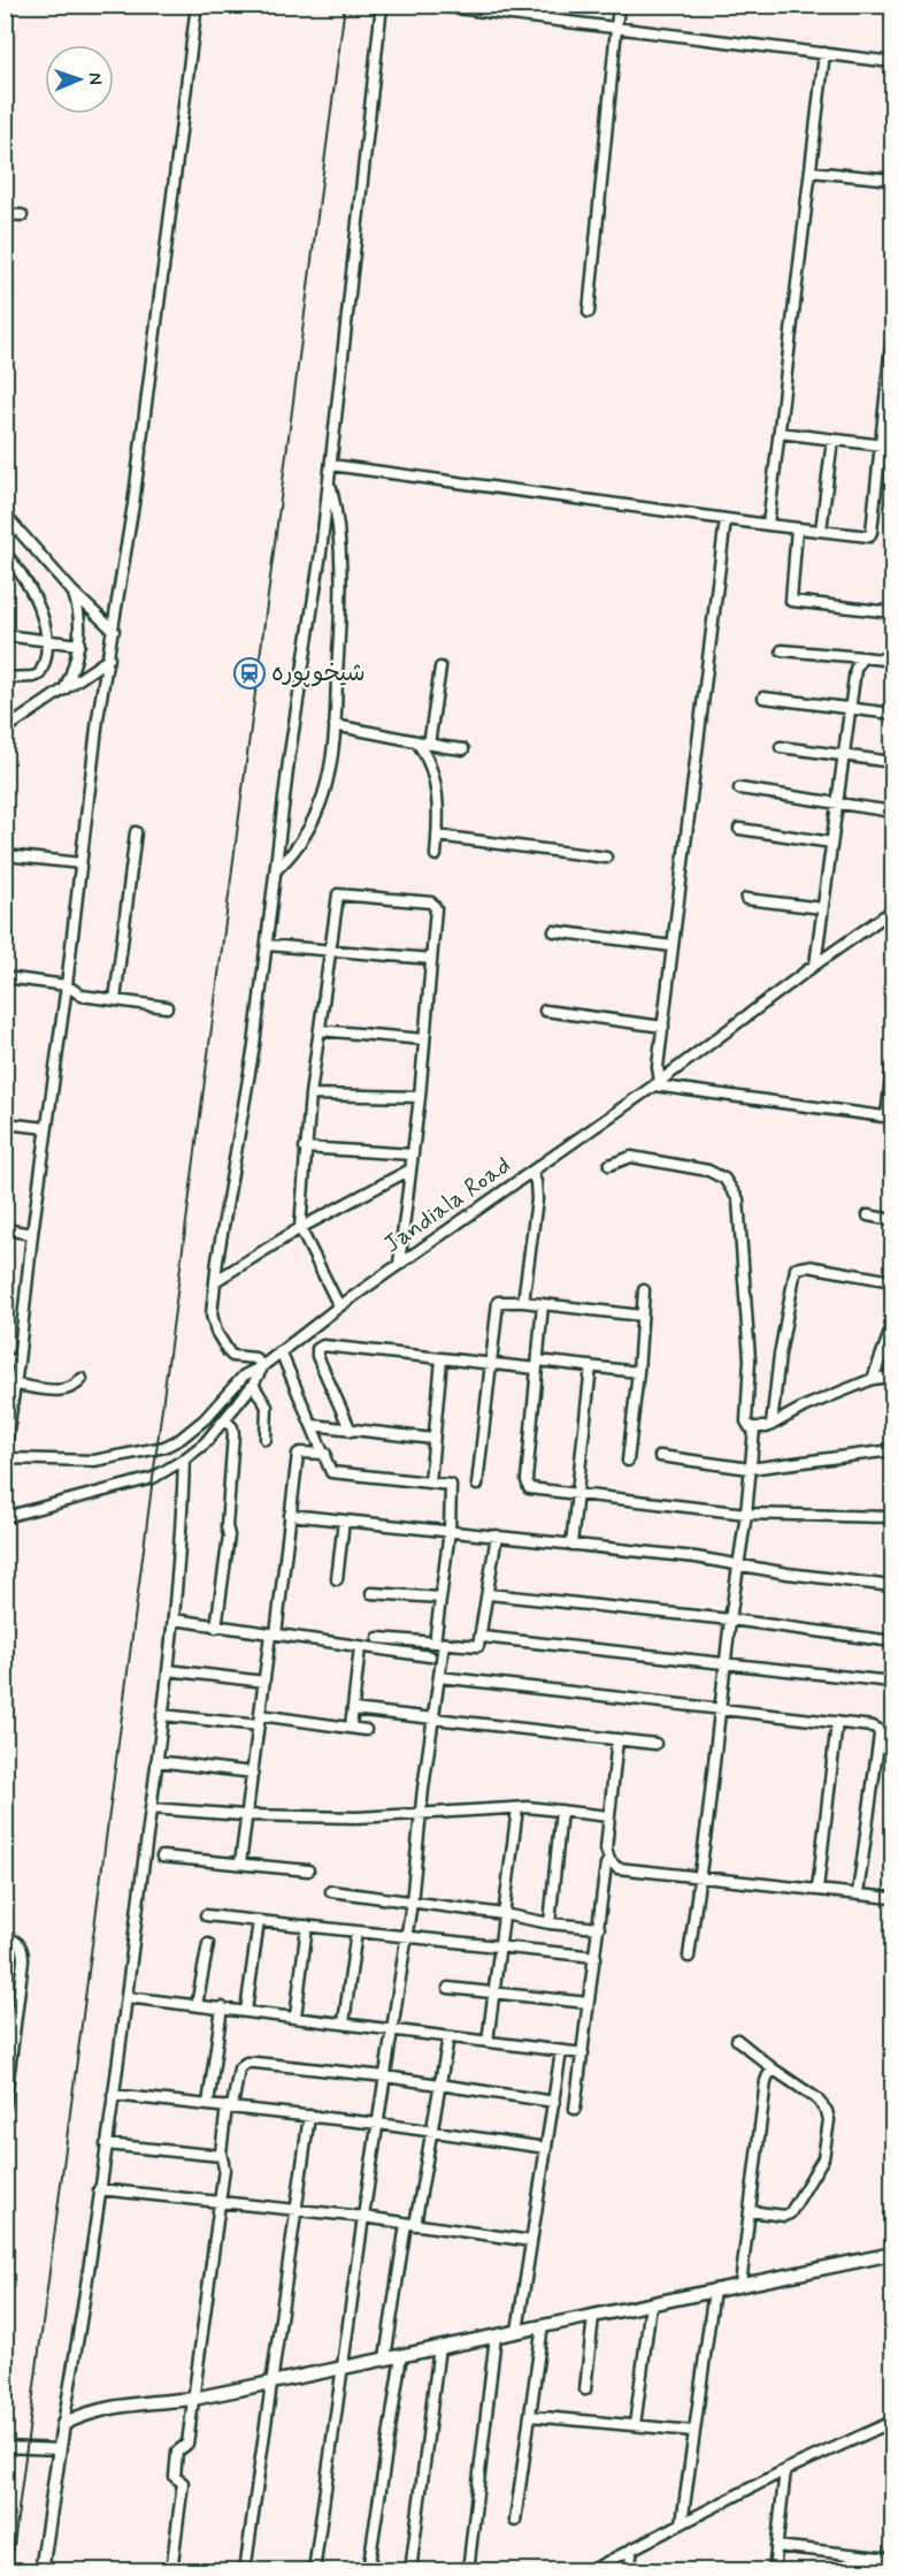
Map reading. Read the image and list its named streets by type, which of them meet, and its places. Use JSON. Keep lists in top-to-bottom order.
{
  "streets": {
    "street": ["Jandiala Road"]
  },
  "places": {
    "station": ["شیخوپورہ"]
  },
  "north": "right"
}
